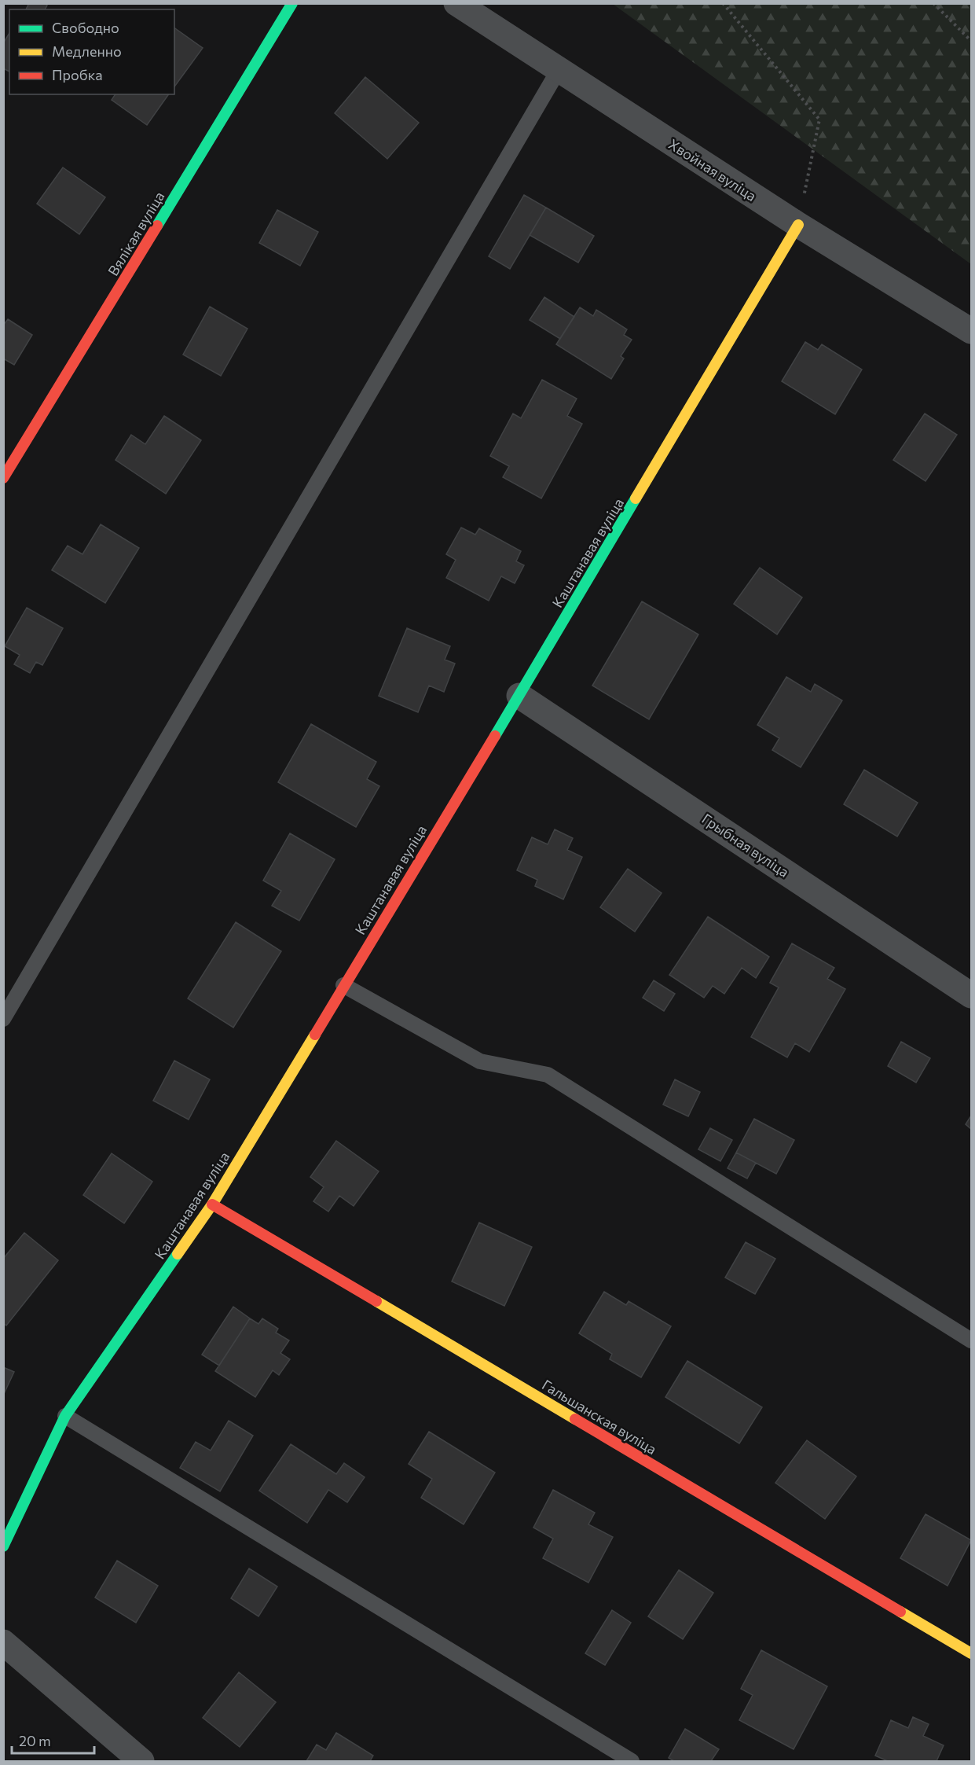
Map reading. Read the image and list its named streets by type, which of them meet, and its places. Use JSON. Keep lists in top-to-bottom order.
{
  "streets": {
    "street": [
      "Хвойная вуліца",
      "Вялікая вуліца",
      "Каштанавая вуліца",
      "Грыбная вуліца",
      "Гальшанская вуліца"
    ]
  },
  "crossings": [
    ["Хвойная вуліца", "Каштанавая вуліца"],
    ["Каштанавая вуліца", "Грыбная вуліца"],
    ["Каштанавая вуліца", "Гальшанская вуліца"]
  ],
  "legend": ["Свободно", "Медленно", "Пробка"],
  "scale_bar": "20 m"
}
